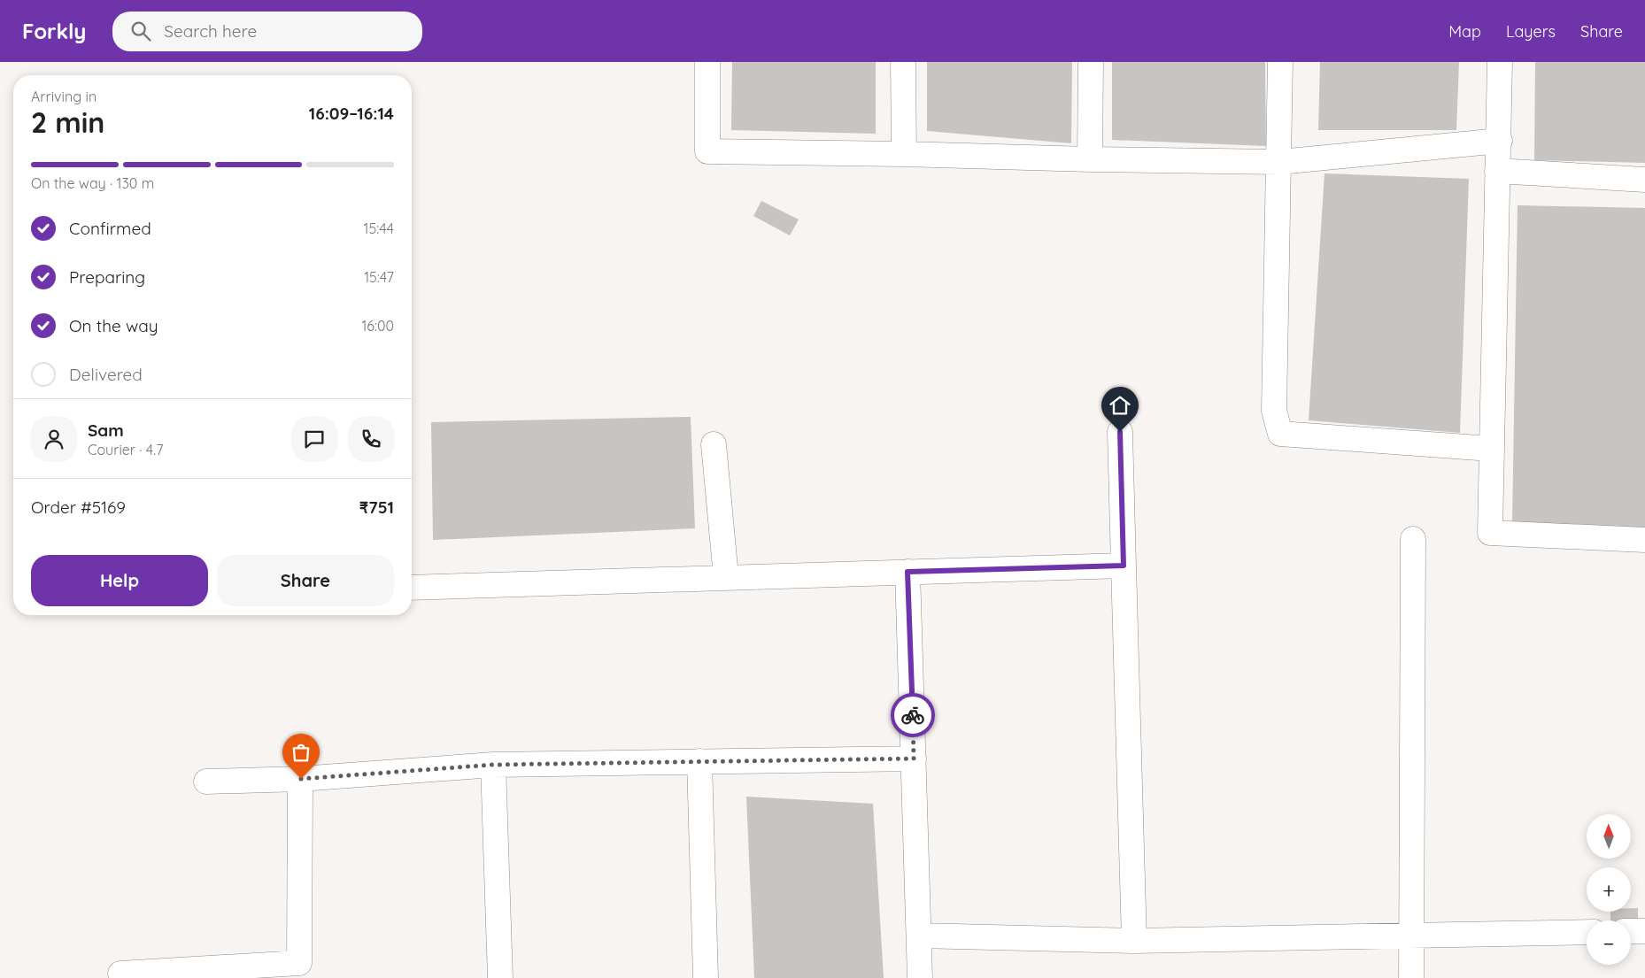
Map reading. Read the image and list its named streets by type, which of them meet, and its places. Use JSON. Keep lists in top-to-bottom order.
{
  "north": "top",
  "page": {
    "header": "Forkly",
    "search": "Search here",
    "nav": ["Map", "Layers", "Share"],
    "heading": ["2 min", "Arriving in", "16:09–16:14"],
    "panel": [
      "Sam",
      "Courier · 4.7",
      "Order #5169",
      "₹751"
    ],
    "bar": "On the way · 130 m",
    "list": [
      ["Confirmed", "15:44"],
      ["Preparing", "15:47"],
      ["On the way", "16:00"],
      "Delivered"
    ],
    "buttons": ["Help", "Share"],
    "map_buttons": ["+", "−"]
  }
}
